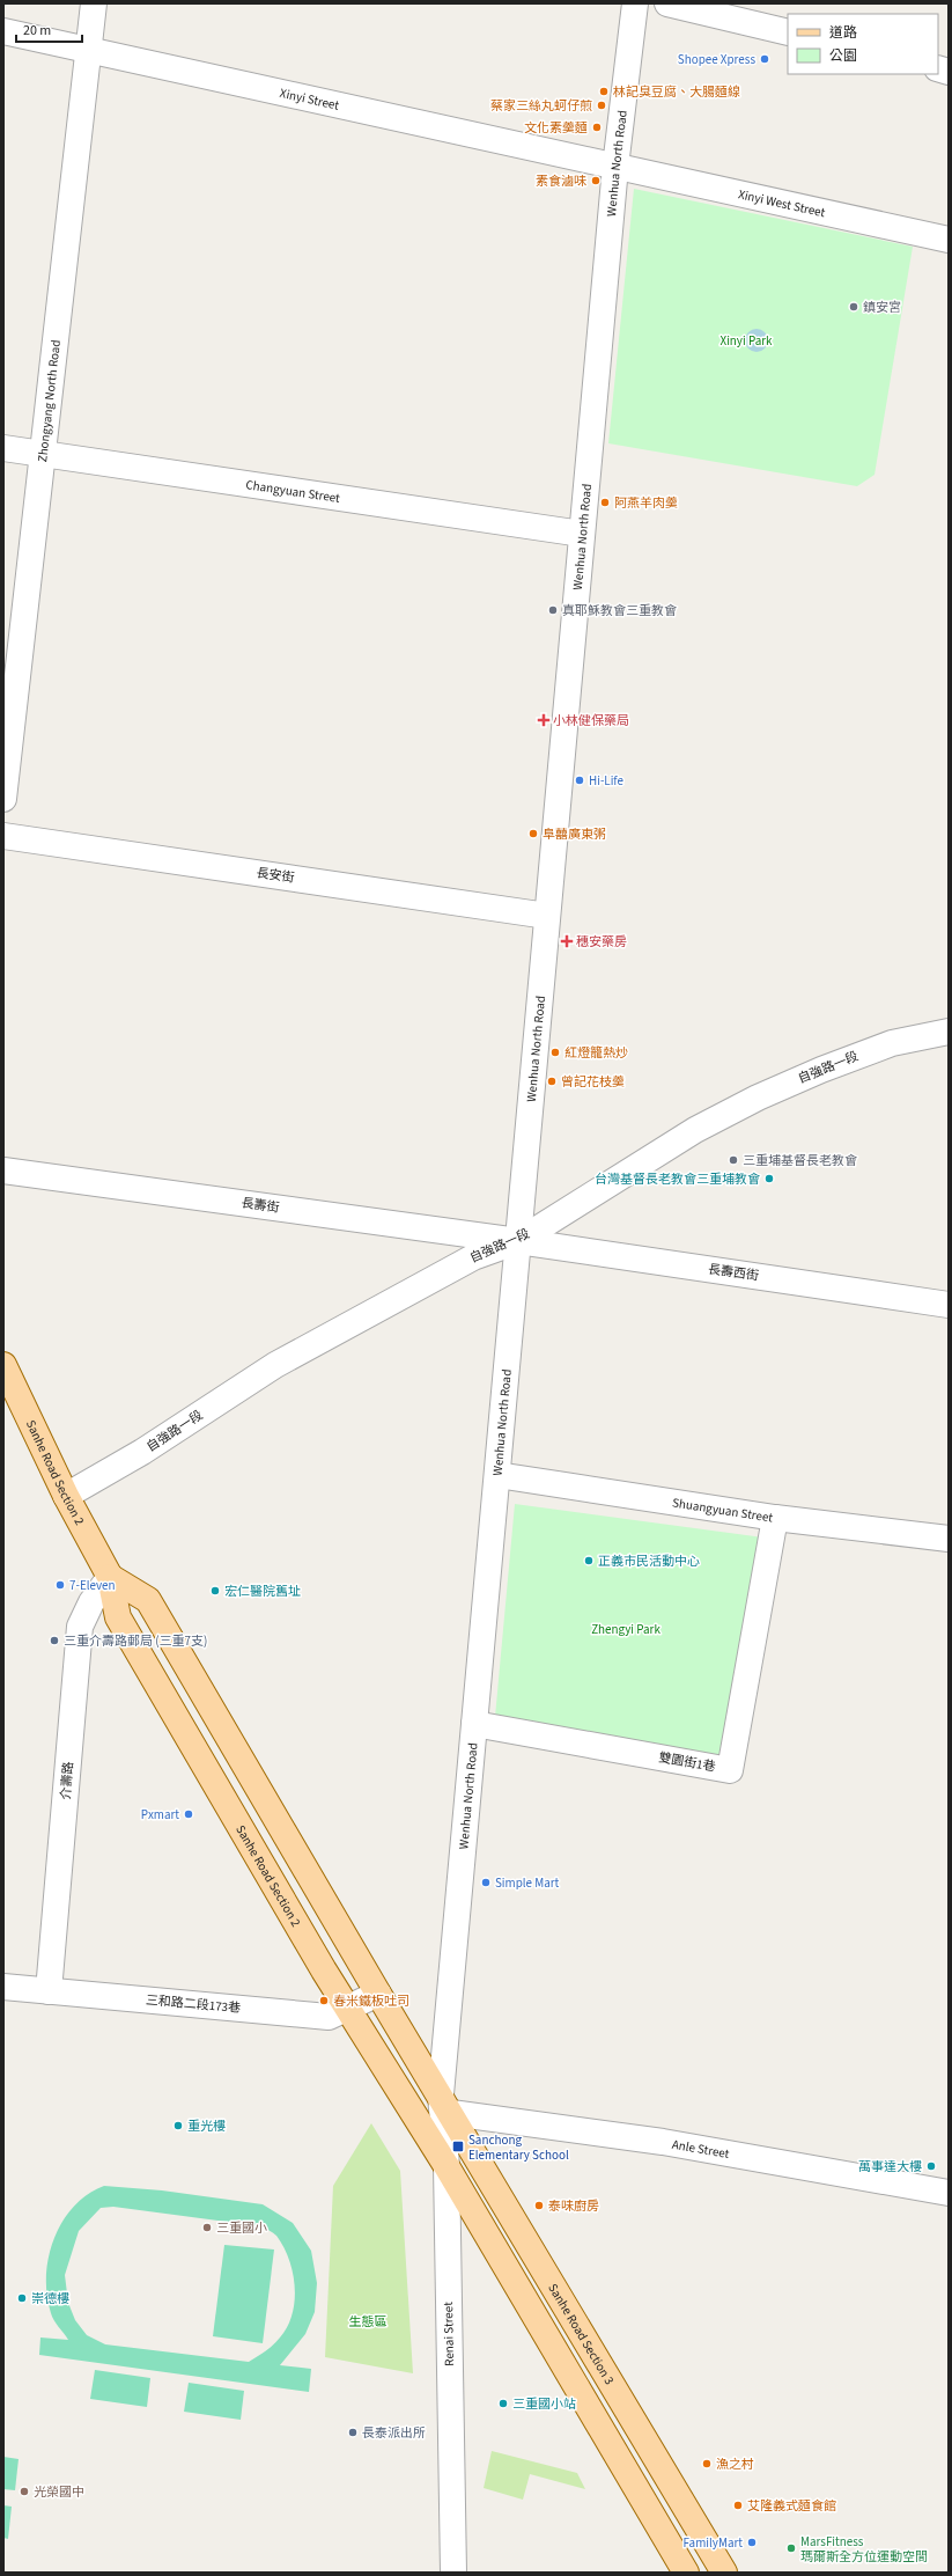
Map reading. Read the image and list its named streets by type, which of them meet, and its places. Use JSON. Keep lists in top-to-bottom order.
{
  "streets": {
    "main road": ["Sanhe Road Section 2", "Sanhe Road Section 3"],
    "street": [
      "Xinyi Street",
      "Wenhua North Road",
      "Xinyi West Street",
      "Zhongyang North Road",
      "Changyuan Street",
      "長安街",
      "自強路一段",
      "長壽街",
      "長壽西街",
      "Shuangyuan Street",
      "雙園街1巷",
      "介壽路",
      "三和路二段173巷",
      "Anle Street",
      "Renai Street"
    ]
  },
  "crossings": [
    ["Xinyi Street", "Wenhua North Road"],
    ["Xinyi Street", "Xinyi West Street"],
    ["Xinyi Street", "Zhongyang North Road"],
    ["Wenhua North Road", "Xinyi West Street"],
    ["Wenhua North Road", "Changyuan Street"],
    ["Wenhua North Road", "長安街"],
    ["Wenhua North Road", "自強路一段"],
    ["Wenhua North Road", "長壽街"],
    ["Wenhua North Road", "長壽西街"],
    ["Wenhua North Road", "Shuangyuan Street"],
    ["Wenhua North Road", "雙園街1巷"],
    ["Wenhua North Road", "Anle Street"],
    ["Wenhua North Road", "Renai Street"],
    ["Wenhua North Road", "Sanhe Road Section 3"],
    ["Zhongyang North Road", "Changyuan Street"],
    ["自強路一段", "長壽街"],
    ["自強路一段", "長壽西街"],
    ["自強路一段", "Sanhe Road Section 2"],
    ["長壽街", "長壽西街"],
    ["Sanhe Road Section 2", "介壽路"],
    ["Sanhe Road Section 2", "三和路二段173巷"],
    ["Sanhe Road Section 2", "Renai Street"],
    ["Shuangyuan Street", "雙園街1巷"],
    ["介壽路", "三和路二段173巷"],
    ["Anle Street", "Renai Street"],
    ["Anle Street", "Sanhe Road Section 3"],
    ["Renai Street", "Sanhe Road Section 3"]
  ],
  "parks": ["Xinyi Park", "Zhengyi Park", "生態區"],
  "places": {
    "other": [
      "Shopee Xpress",
      "林記臭豆腐、大腸麵線",
      "蔡家三絲丸蚵仔煎",
      "文化素羹麵",
      "素食滷味",
      "鎮安宮",
      "阿燕羊肉羹",
      "真耶穌教會三重教會",
      "Hi-Life",
      "阜囍廣東粥",
      "紅燈籠熱炒",
      "曾記花枝羹",
      "三重埔基督長老教會",
      "台灣基督長老教會三重埔教會",
      "正義市民活動中心",
      "7-Eleven",
      "宏仁醫院舊址",
      "三重介壽路郵局 (三重7支)",
      "Pxmart",
      "Simple Mart",
      "春米鐵板吐司",
      "重光樓",
      "萬事達大樓",
      "泰味廚房",
      "三重國小",
      "崇德樓",
      "三重國小站",
      "長泰派出所",
      "漁之村",
      "光榮國中",
      "艾隆義式麵食館",
      "FamilyMart",
      "MarsFitness 瑪爾斯全方位運動空間"
    ],
    "health": ["小林健保藥局", "穗安藥房"],
    "transit": ["Sanchong Elementary School"]
  },
  "legend": ["道路", "公園"],
  "scale_bar": "20 m"
}
